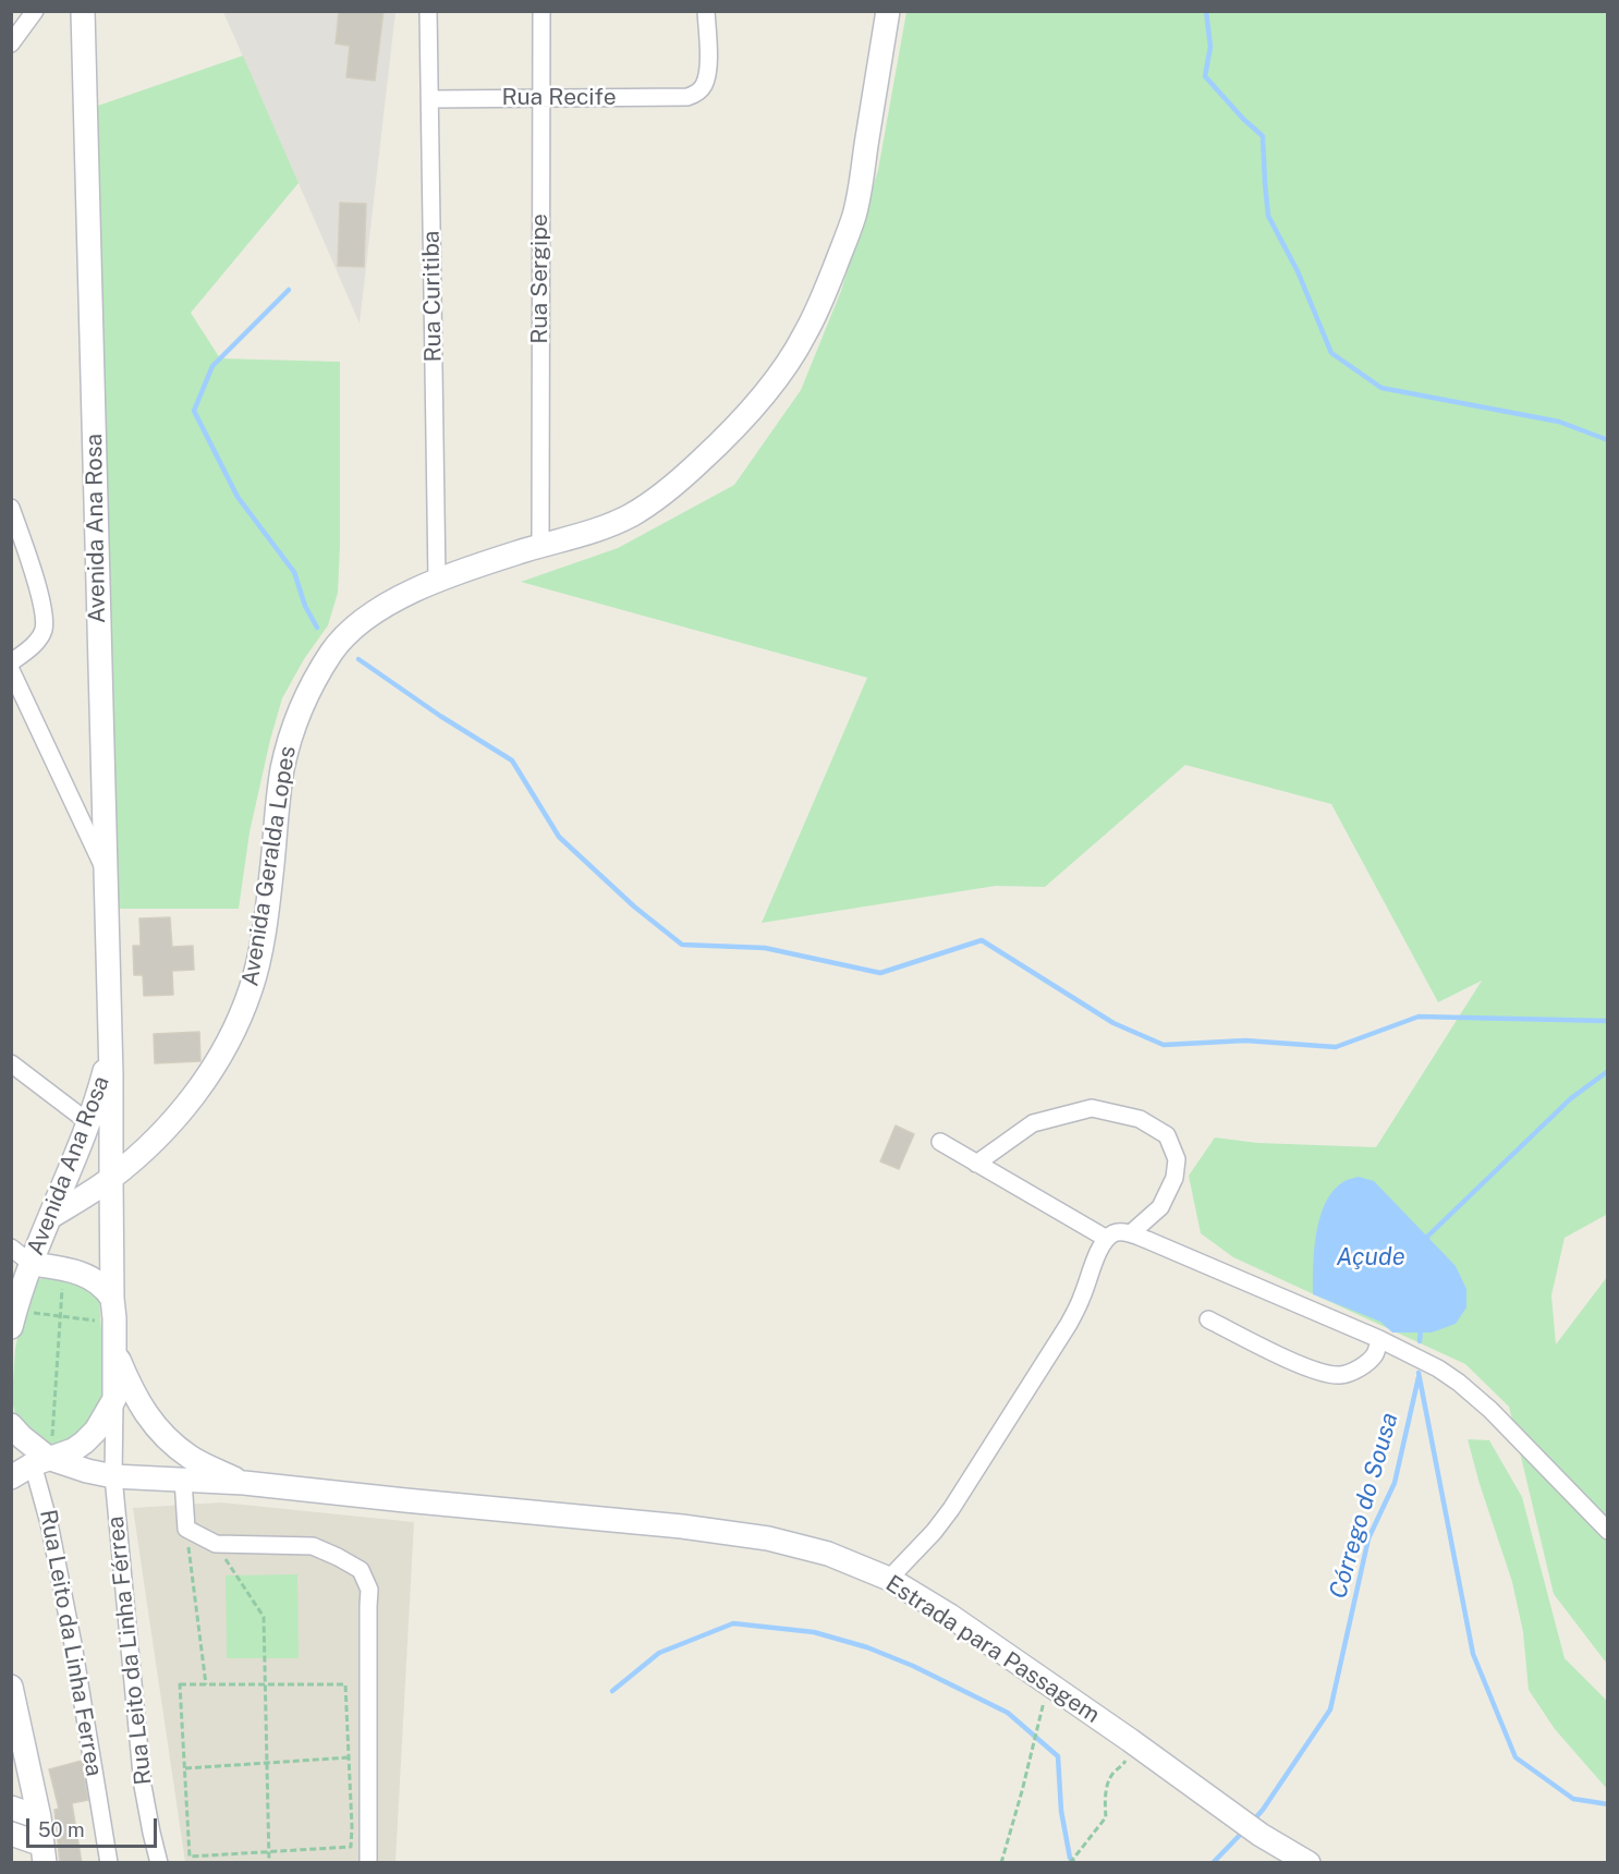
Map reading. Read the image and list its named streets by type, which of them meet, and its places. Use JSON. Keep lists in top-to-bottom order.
{
  "streets": {
    "main road": ["Avenida Ana Rosa", "Avenida Geralda Lopes", "Estrada para Passagem"],
    "street": [
      "Rua Recife",
      "Rua Sergipe",
      "Rua Curitiba",
      "Rua Leito da Linha Ferrea",
      "Rua Leito da Linha Férrea"
    ]
  },
  "crossings": [
    ["Rua Recife", "Rua Sergipe"],
    ["Rua Recife", "Rua Curitiba"],
    ["Rua Sergipe", "Avenida Geralda Lopes"],
    ["Rua Curitiba", "Avenida Geralda Lopes"],
    ["Avenida Ana Rosa", "Avenida Geralda Lopes"],
    ["Avenida Ana Rosa", "Rua Leito da Linha Férrea"],
    ["Rua Leito da Linha Ferrea", "Estrada para Passagem"],
    ["Estrada para Passagem", "Rua Leito da Linha Férrea"]
  ],
  "water": ["Açude", "Córrego do Sousa"],
  "scale_bar": "50 m"
}
